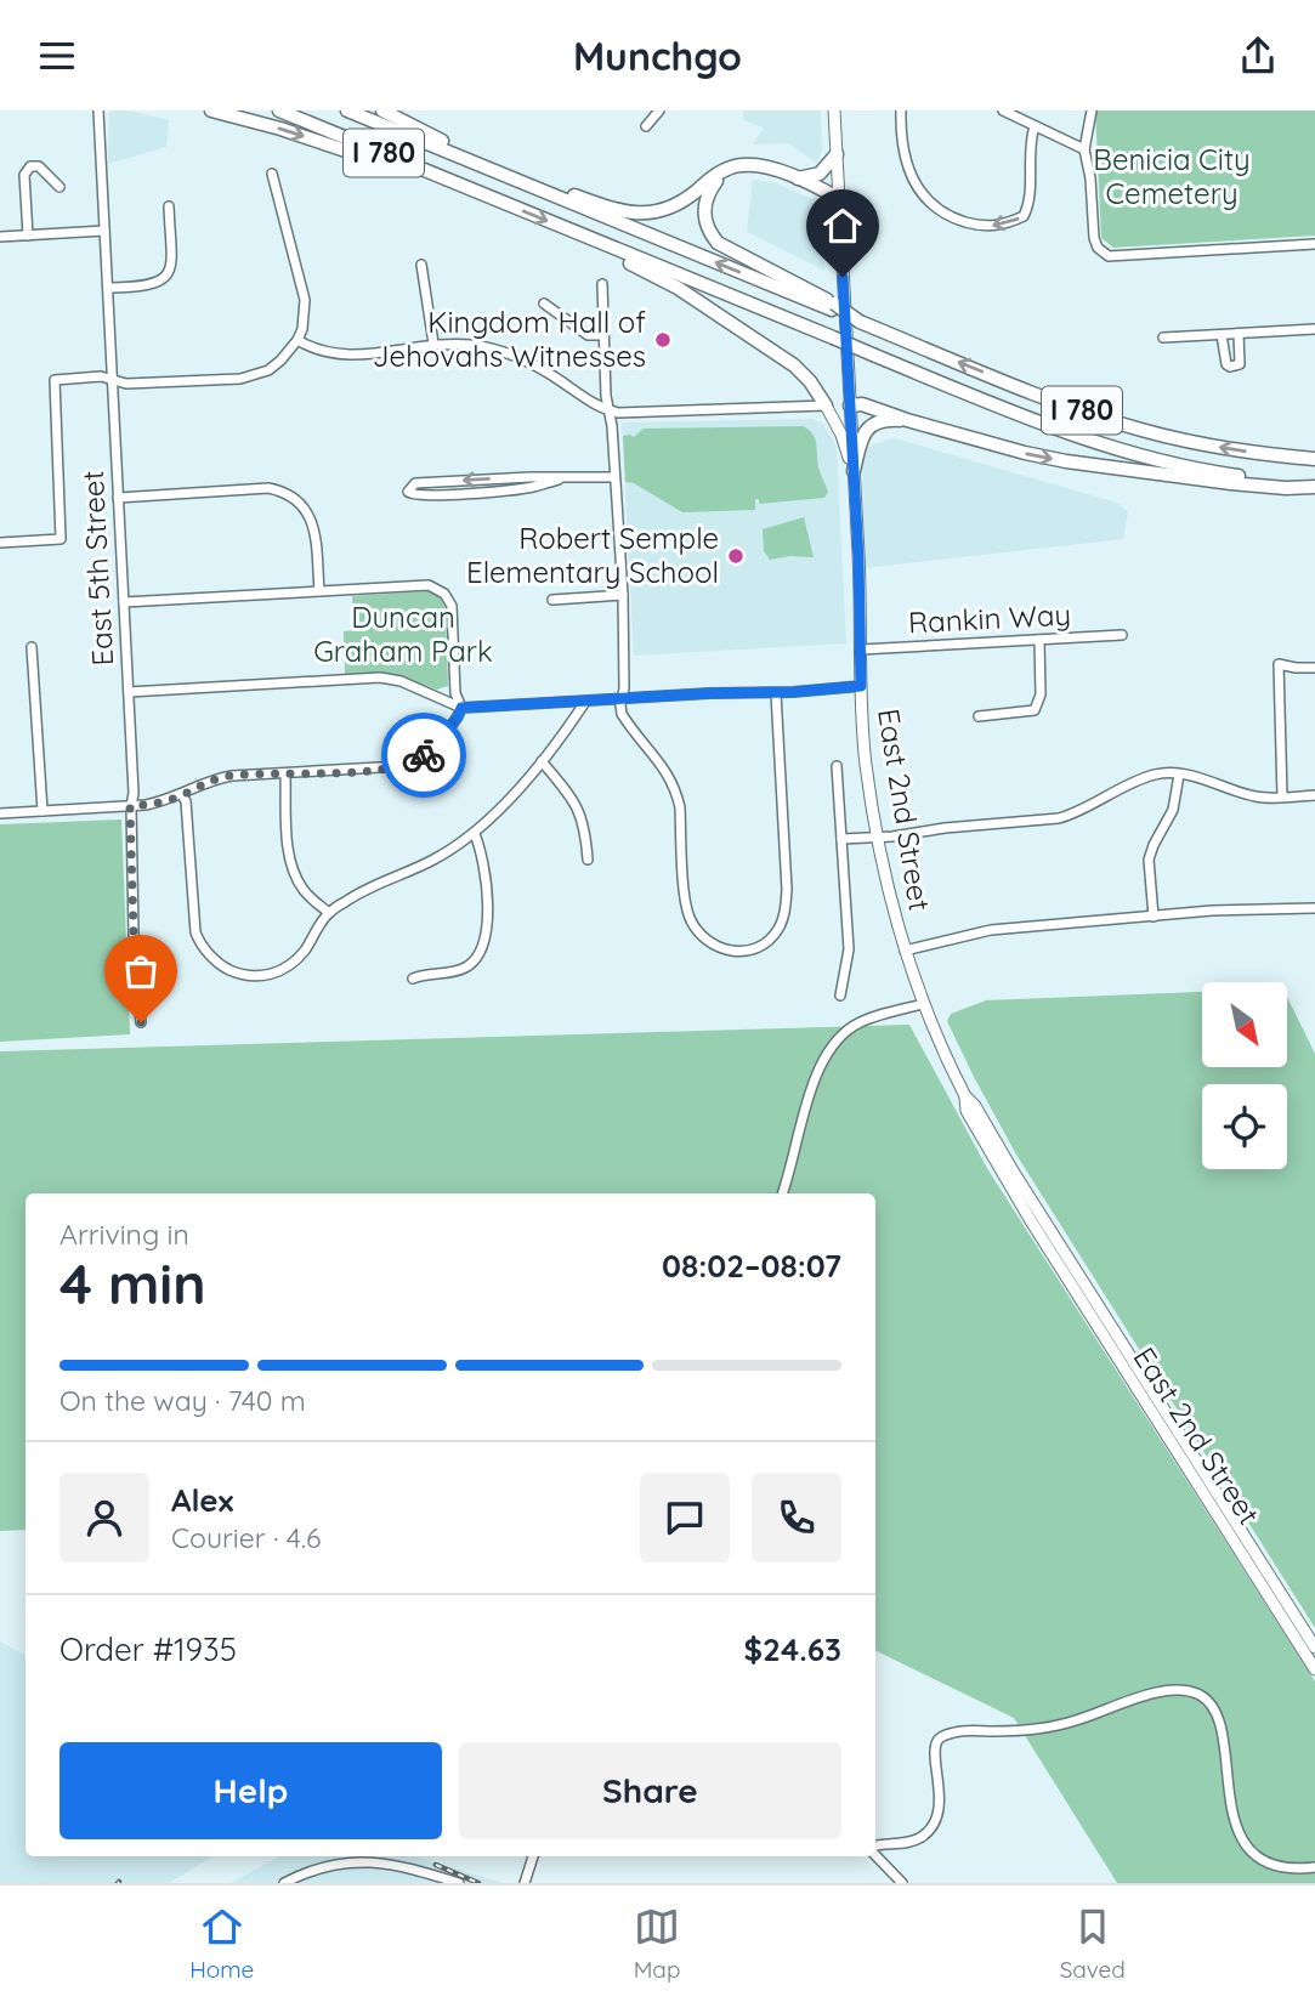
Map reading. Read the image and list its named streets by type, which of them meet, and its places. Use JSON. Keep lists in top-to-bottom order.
{
  "streets": {
    "highway": ["I 780"],
    "main road": ["East 2nd Street"],
    "street": ["East 5th Street", "Rankin Way"]
  },
  "crossings": [
    ["Rankin Way", "East 2nd Street"]
  ],
  "parks": ["Benicia City Cemetery", "Duncan Graham Park"],
  "places": ["Kingdom Hall of Jehovahs Witnesses", "Robert Semple Elementary School"],
  "north": "bottom right",
  "page": {
    "header": "Munchgo",
    "heading": ["4 min", "Arriving in", "08:02–08:07"],
    "panel": [
      "Alex",
      "Courier · 4.6",
      "Order #1935",
      "$24.63"
    ],
    "bar": "On the way · 740 m",
    "buttons": ["Help", "Share"],
    "tabs": ["Home", "Map", "Saved"]
  }
}
